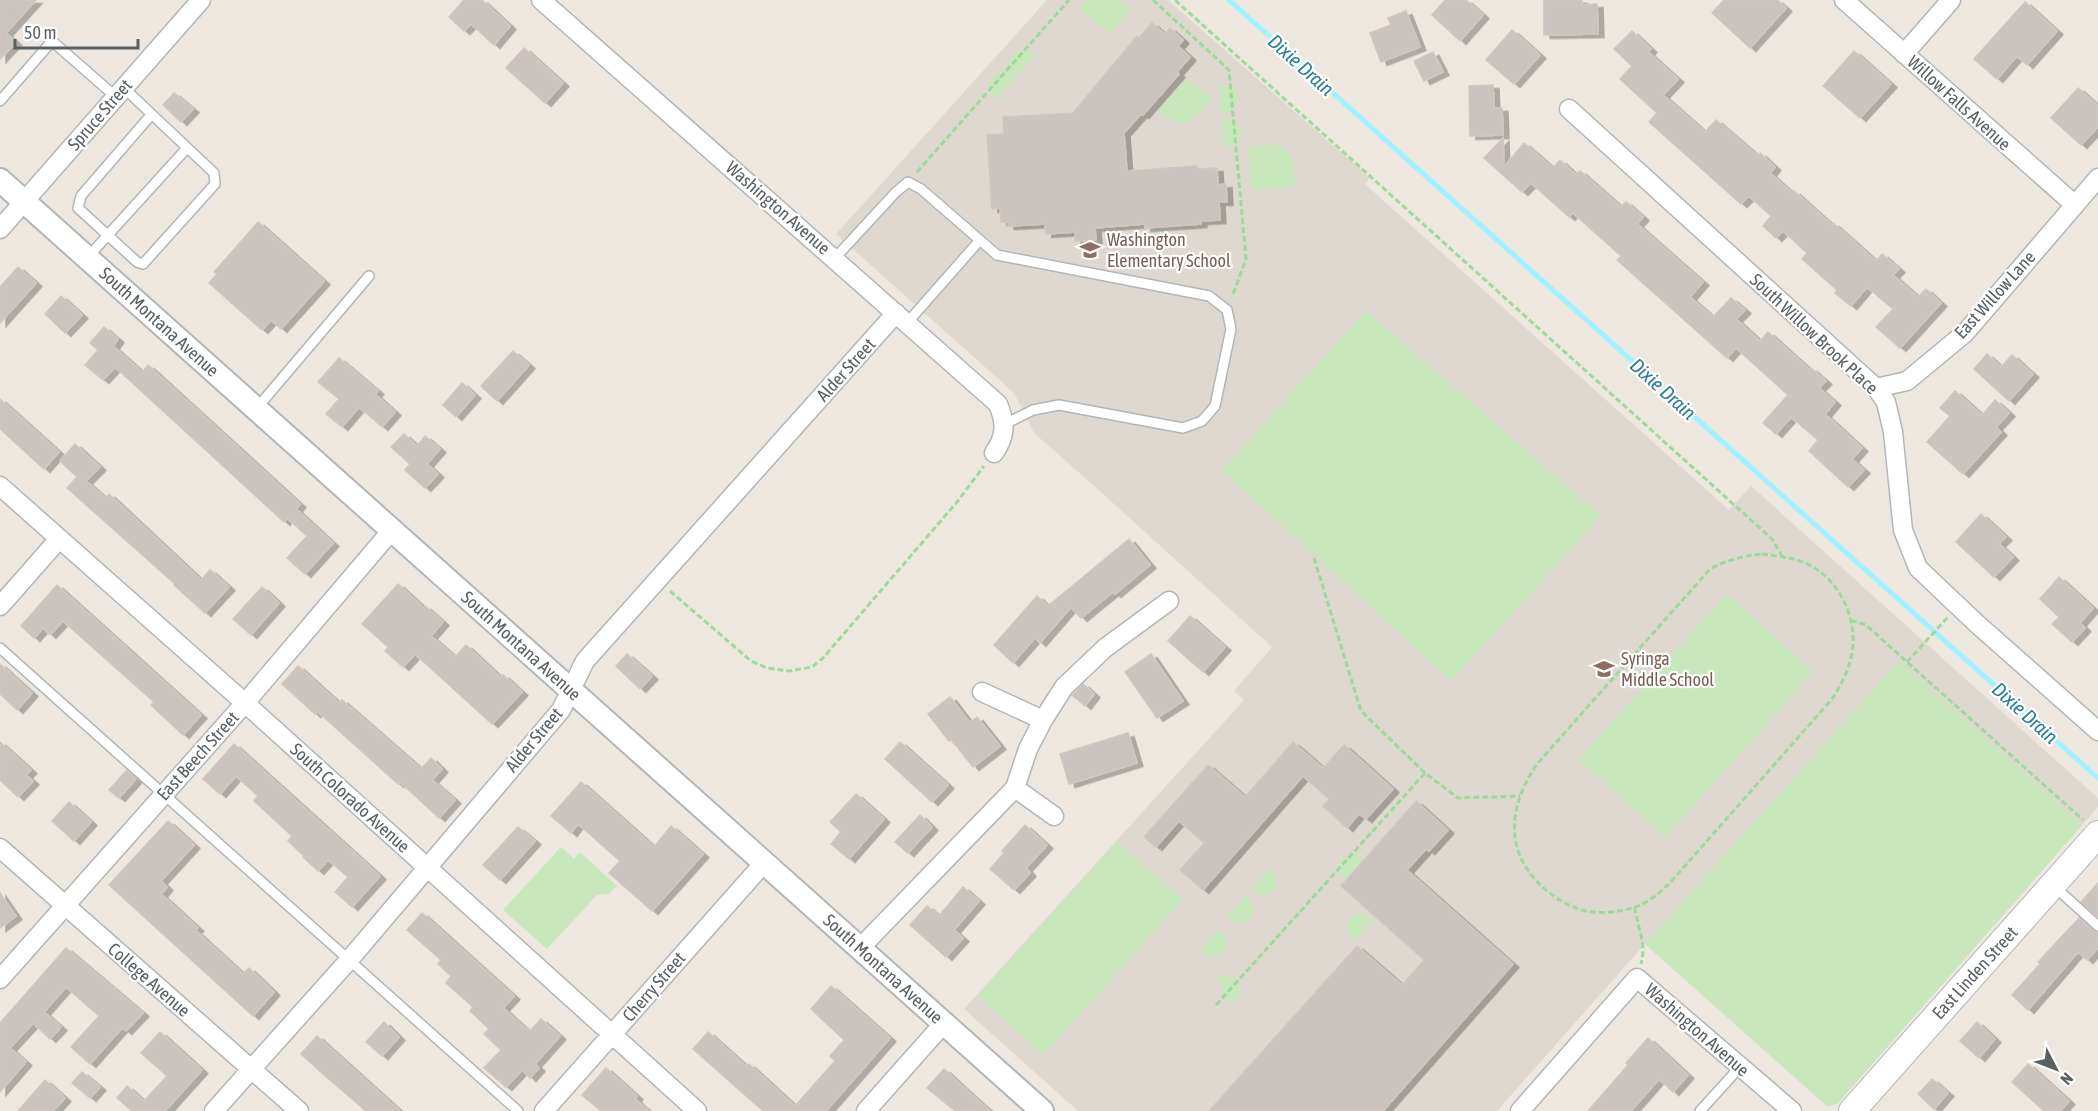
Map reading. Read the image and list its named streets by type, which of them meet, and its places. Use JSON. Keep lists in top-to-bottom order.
{
  "streets": {
    "main road": ["East Linden Street"],
    "street": [
      "Willow Falls Avenue",
      "Spruce Street",
      "Washington Avenue",
      "East Willow Lane",
      "South Montana Avenue",
      "South Willow Brook Place",
      "Alder Street",
      "East Beech Street",
      "South Colorado Avenue",
      "College Avenue",
      "Cherry Street"
    ]
  },
  "crossings": [
    ["Willow Falls Avenue", "East Willow Lane"],
    ["Spruce Street", "South Montana Avenue"],
    ["Washington Avenue", "Alder Street"],
    ["East Willow Lane", "South Willow Brook Place"],
    ["South Montana Avenue", "Alder Street"],
    ["South Montana Avenue", "East Beech Street"],
    ["South Montana Avenue", "Cherry Street"],
    ["Alder Street", "South Colorado Avenue"],
    ["Alder Street", "College Avenue"],
    ["East Beech Street", "South Colorado Avenue"],
    ["East Beech Street", "College Avenue"],
    ["South Colorado Avenue", "Cherry Street"]
  ],
  "water": ["Dixie Drain"],
  "places": {
    "school or university": ["Washington Elementary School", "Syringa Middle School"]
  },
  "scale_bar": "50 m",
  "north": "bottom right"
}
